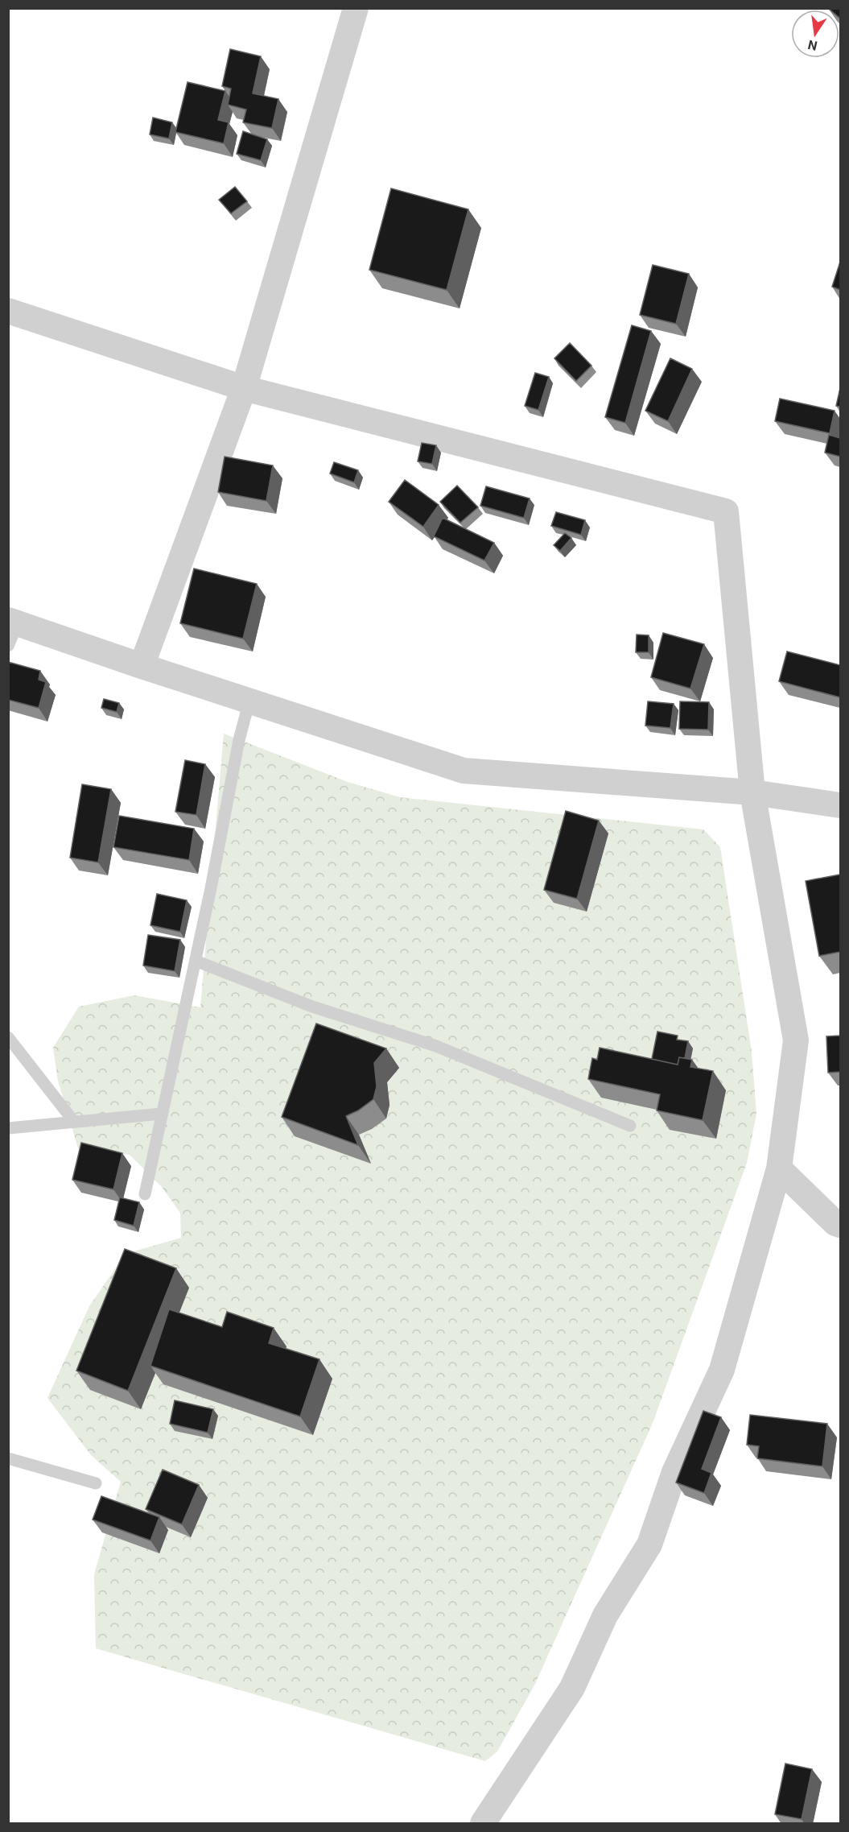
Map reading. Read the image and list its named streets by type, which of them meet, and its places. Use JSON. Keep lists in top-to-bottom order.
{
  "north": "bottom"
}
